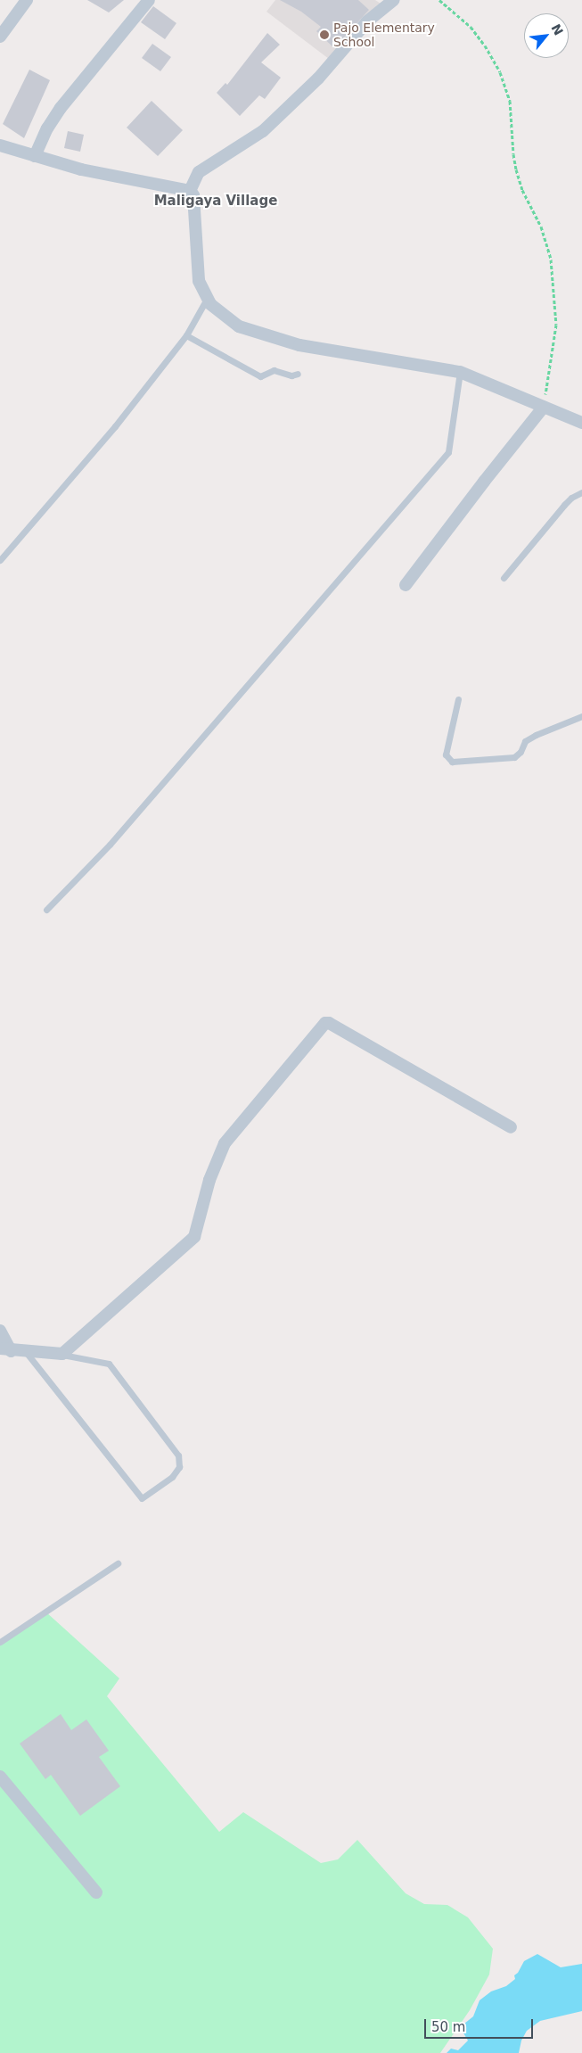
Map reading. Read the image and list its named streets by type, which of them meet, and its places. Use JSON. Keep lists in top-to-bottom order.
{
  "districts": ["Maligaya Village"],
  "places": ["Pajo Elementary School"],
  "scale_bar": "50 m",
  "north": "top right"
}
